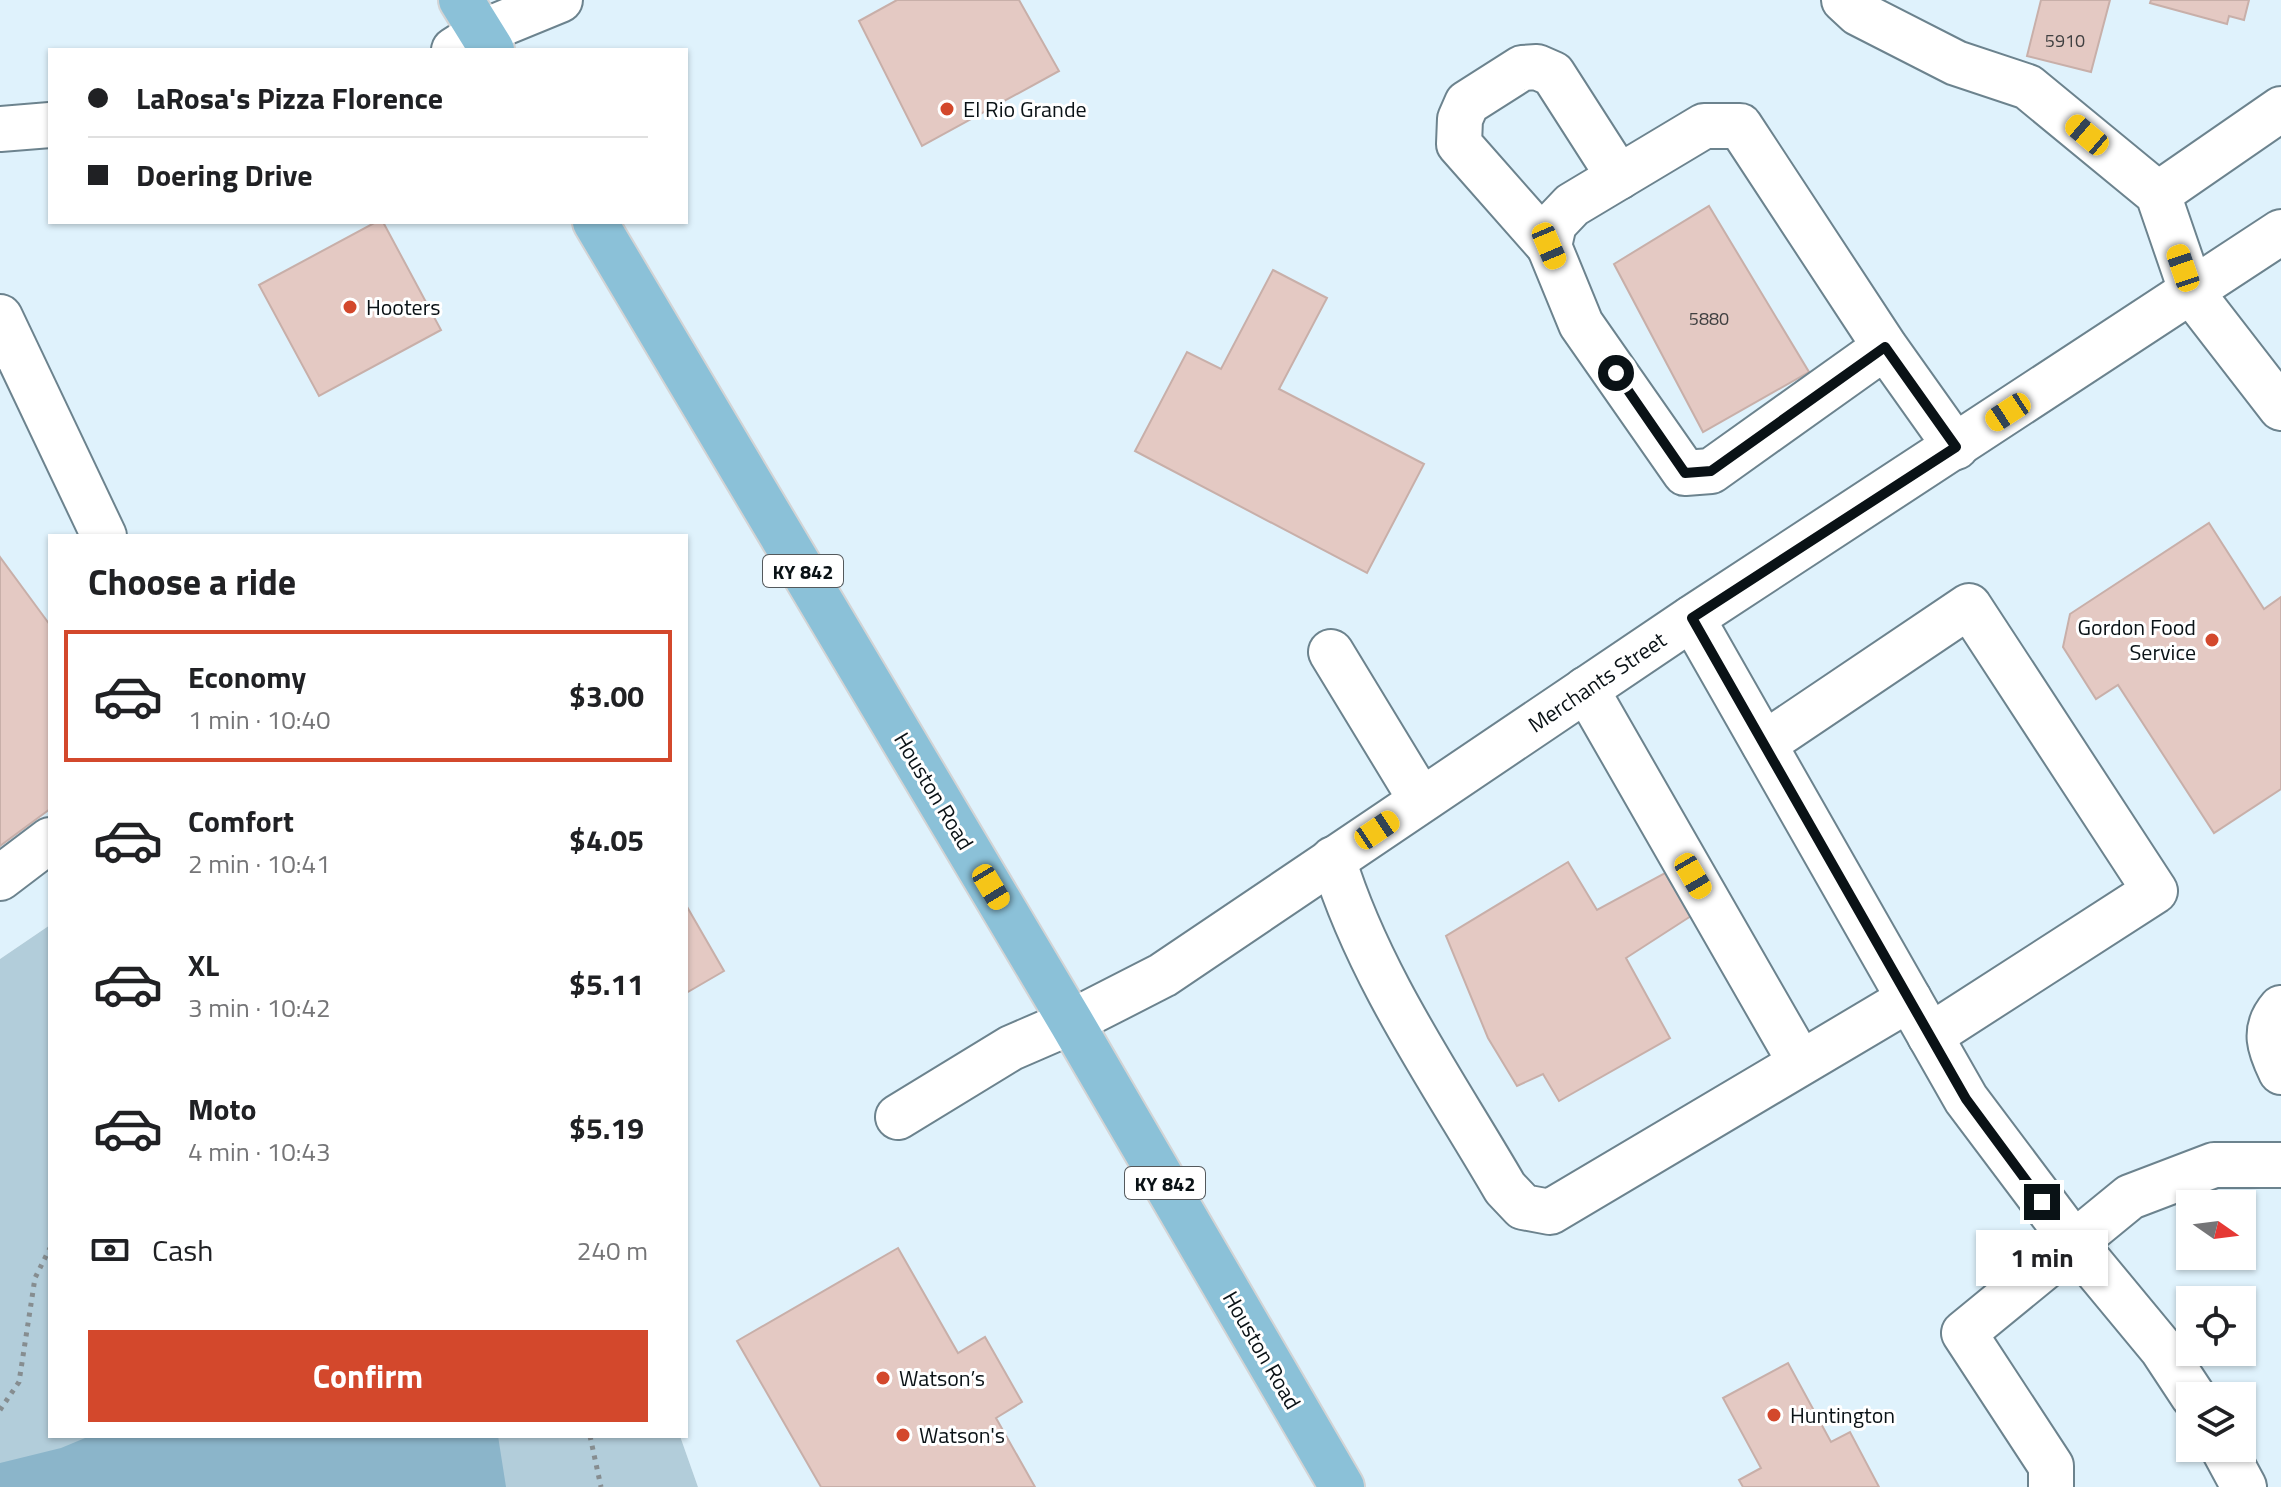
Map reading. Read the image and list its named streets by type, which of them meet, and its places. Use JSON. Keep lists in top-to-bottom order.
{
  "streets": {
    "main road": ["KY 842", "Houston Road"],
    "street": ["Merchants Street"]
  },
  "crossings": [
    ["Merchants Street", "Houston Road"]
  ],
  "places": [
    "El Rio Grande",
    "Hooters",
    "Gordon Food Service",
    "Watson’s",
    "Huntington",
    "Watson's"
  ],
  "house_numbers": ["5910", "5880"],
  "north": "right",
  "page": {
    "banner": ["LaRosa's Pizza Florence", "Doering Drive"],
    "heading": "Choose a ride",
    "list": [
      {
        "name": "Economy",
        "note": "1 min · 10:40",
        "value": "$3.00"
      },
      {
        "name": "Comfort",
        "note": "2 min · 10:41",
        "value": "$4.05"
      },
      {
        "name": "XL",
        "note": "3 min · 10:42",
        "value": "$5.11"
      },
      {
        "name": "Moto",
        "note": "4 min · 10:43",
        "value": "$5.19"
      }
    ],
    "pay": ["Cash", "240 m"],
    "bubble": "1 min",
    "buttons": "Confirm"
  }
}
